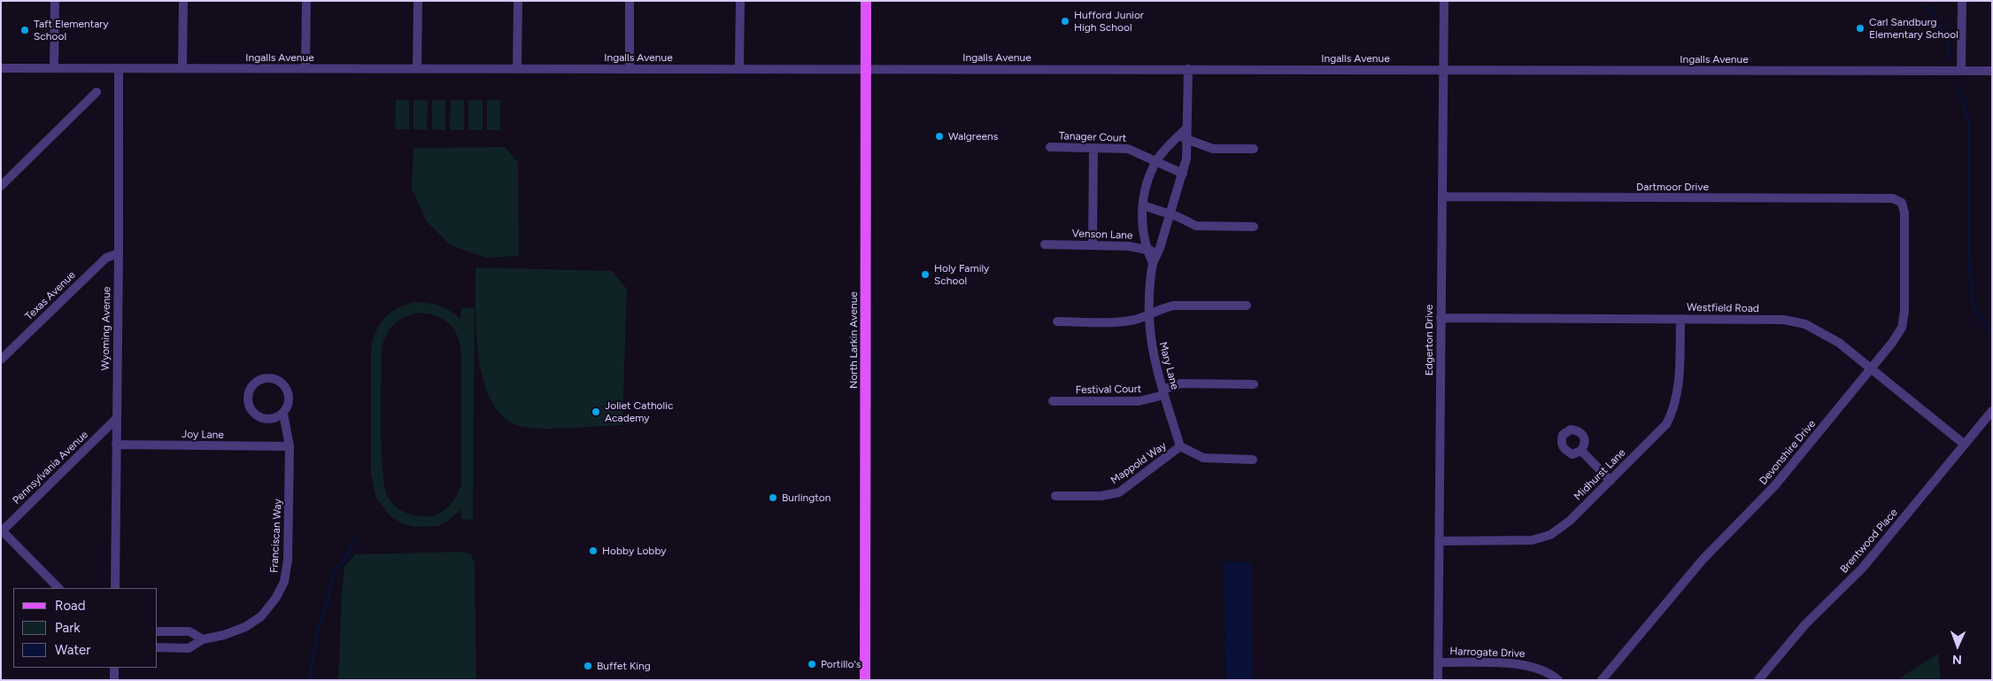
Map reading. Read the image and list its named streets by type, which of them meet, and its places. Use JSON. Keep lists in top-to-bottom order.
{
  "streets": {
    "main road": ["North Larkin Avenue"],
    "street": [
      "Ingalls Avenue",
      "Tanager Court",
      "Dartmoor Drive",
      "Venson Lane",
      "Texas Avenue",
      "Westfield Road",
      "Wyoming Avenue",
      "Edgerton Drive",
      "Mary Lane",
      "Festival Court",
      "Joy Lane",
      "Devonshire Drive",
      "Mappold Way",
      "Pennsylvania Avenue",
      "Midhurst Lane",
      "Franciscan Way",
      "Brentwood Place",
      "Harrogate Drive"
    ]
  },
  "crossings": [
    ["Ingalls Avenue", "Wyoming Avenue"],
    ["Ingalls Avenue", "North Larkin Avenue"],
    ["Ingalls Avenue", "Edgerton Drive"],
    ["Ingalls Avenue", "Mary Lane"],
    ["Tanager Court", "Mary Lane"],
    ["Dartmoor Drive", "Edgerton Drive"],
    ["Dartmoor Drive", "Devonshire Drive"],
    ["Venson Lane", "Mary Lane"],
    ["Texas Avenue", "Wyoming Avenue"],
    ["Westfield Road", "Edgerton Drive"],
    ["Westfield Road", "Devonshire Drive"],
    ["Westfield Road", "Midhurst Lane"],
    ["Westfield Road", "Brentwood Place"],
    ["Wyoming Avenue", "Joy Lane"],
    ["Wyoming Avenue", "Pennsylvania Avenue"],
    ["Edgerton Drive", "Midhurst Lane"],
    ["Edgerton Drive", "Harrogate Drive"],
    ["Mary Lane", "Festival Court"],
    ["Mary Lane", "Mappold Way"],
    ["Joy Lane", "Franciscan Way"]
  ],
  "places": [
    "Hufford Junior High School",
    "Carl Sandburg Elementary School",
    "Taft Elementary School",
    "Walgreens",
    "Holy Family School",
    "Joliet Catholic Academy",
    "Burlington",
    "Hobby Lobby",
    "Portillo's",
    "Buffet King"
  ],
  "legend": ["Road", "Park", "Water"],
  "north": "bottom"
}
